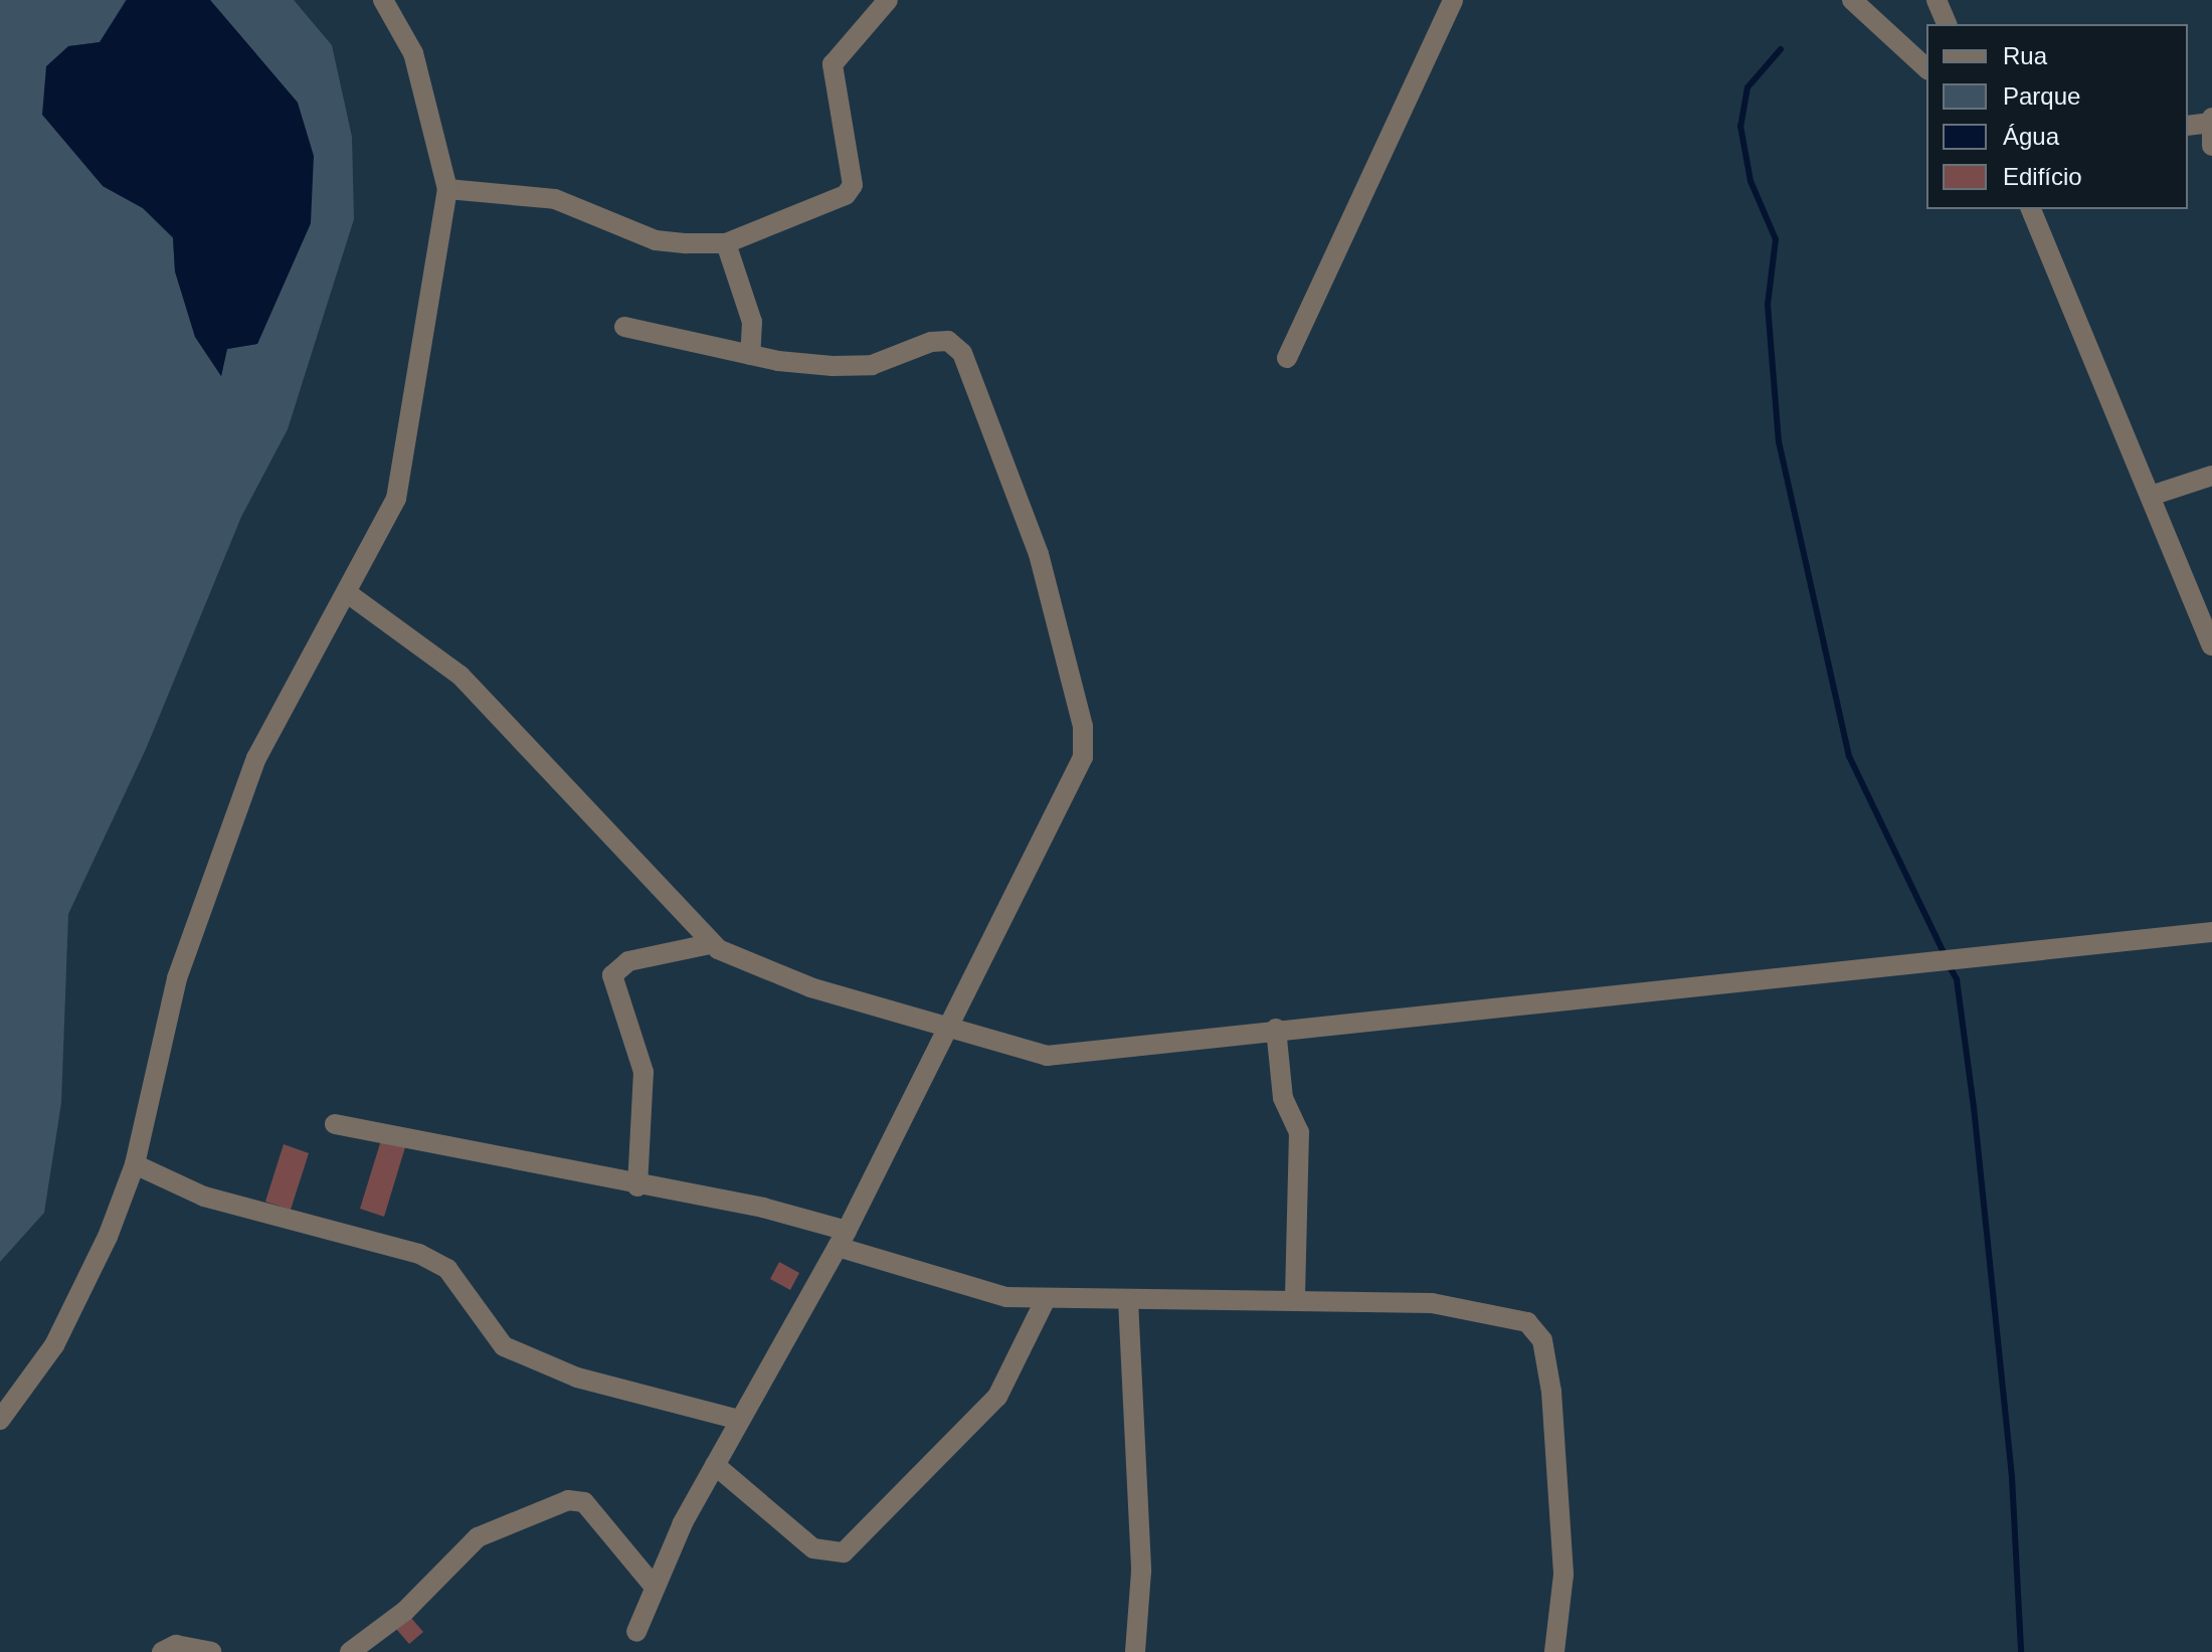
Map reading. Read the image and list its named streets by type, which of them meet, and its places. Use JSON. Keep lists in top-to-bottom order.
{
  "legend": [
    "Rua",
    "Parque",
    "Água",
    "Edifício"
  ]
}
